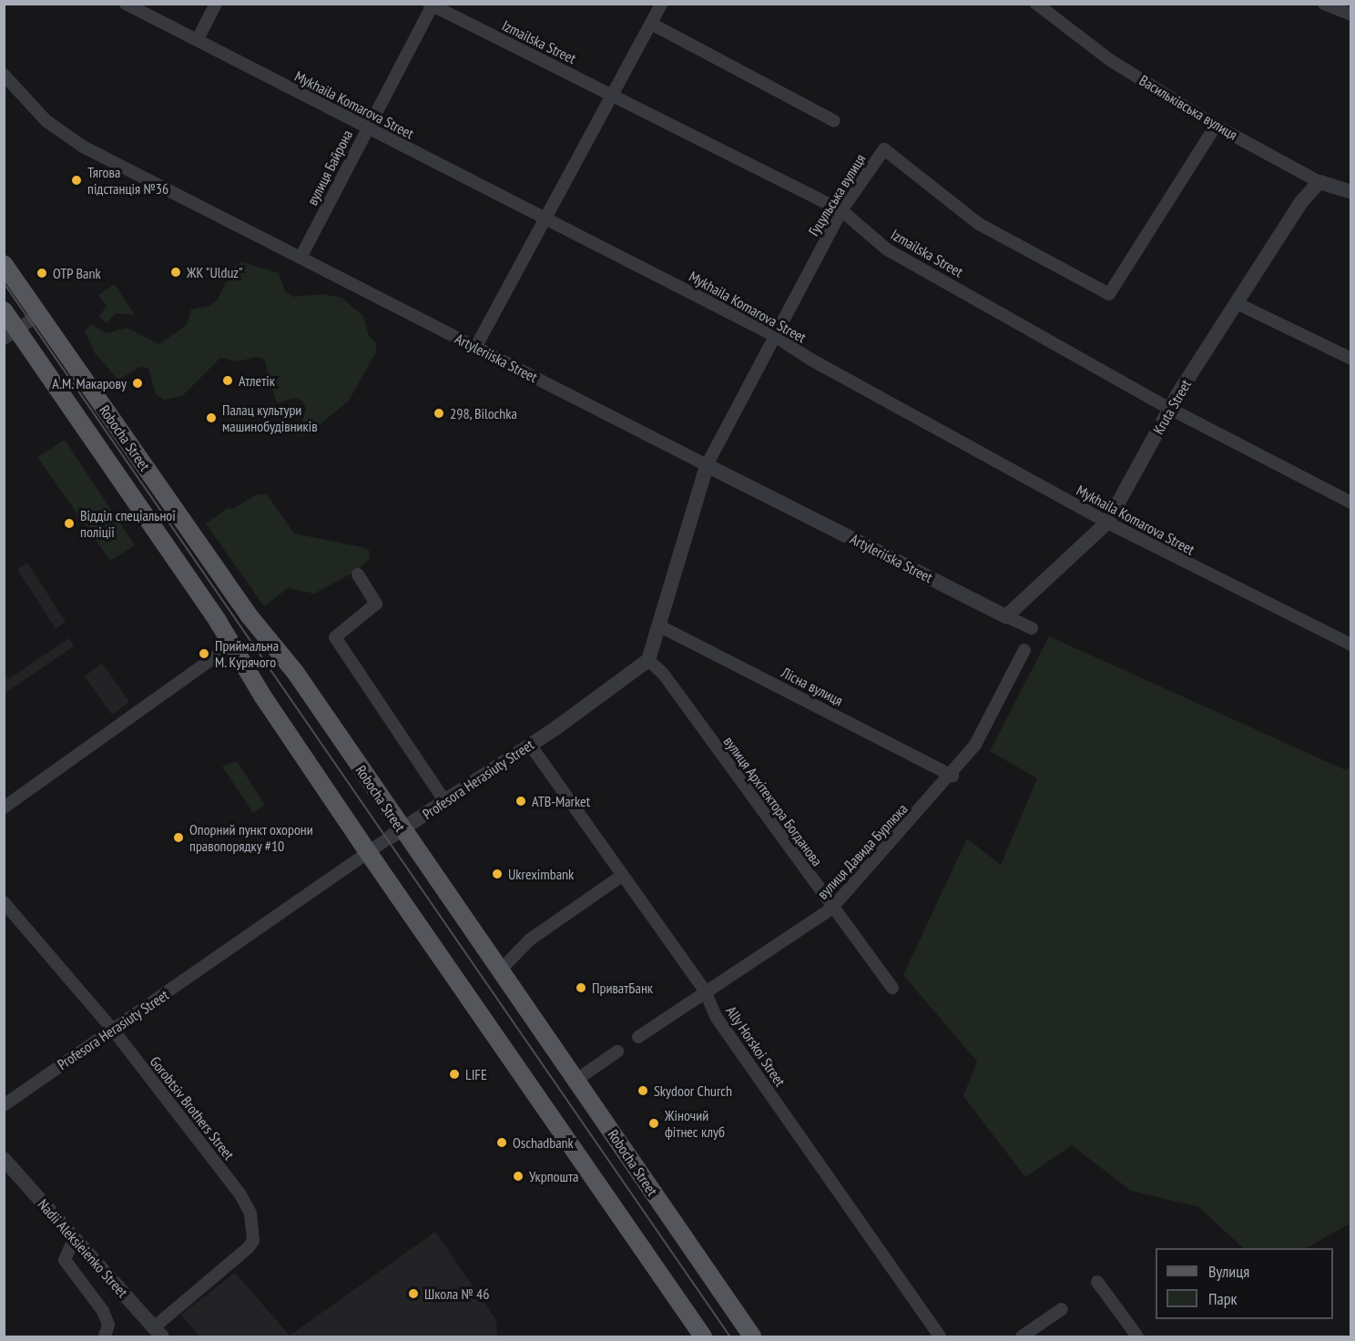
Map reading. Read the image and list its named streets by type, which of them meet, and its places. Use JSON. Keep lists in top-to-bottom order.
{
  "streets": {
    "main road": ["Robocha Street"],
    "street": [
      "Izmailska Street",
      "Mykhaila Komarova Street",
      "Васильківська вулиця",
      "вулиця Байрона",
      "Гуцульська вулиця",
      "Artyleriiska Street",
      "Kruta Street",
      "Лісна вулиця",
      "Profesora Herasiuty Street",
      "вулиця Архітектора Богданова",
      "вулиця Давида Бурлюка",
      "Ally Horskoi Street",
      "Gorobtsiv Brothers Street",
      "Nadii Aleksieienko Street"
    ]
  },
  "crossings": [
    ["Izmailska Street", "вулиця Байрона"],
    ["Izmailska Street", "Гуцульська вулиця"],
    ["Izmailska Street", "Kruta Street"],
    ["Mykhaila Komarova Street", "вулиця Байрона"],
    ["Mykhaila Komarova Street", "Гуцульська вулиця"],
    ["Mykhaila Komarova Street", "Kruta Street"],
    ["Васильківська вулиця", "Гуцульська вулиця"],
    ["Васильківська вулиця", "Kruta Street"],
    ["вулиця Байрона", "Artyleriiska Street"],
    ["Гуцульська вулиця", "Artyleriiska Street"],
    ["Artyleriiska Street", "Kruta Street"],
    ["Robocha Street", "Profesora Herasiuty Street"],
    ["Лісна вулиця", "вулиця Давида Бурлюка"],
    ["Profesora Herasiuty Street", "вулиця Архітектора Богданова"],
    ["Profesora Herasiuty Street", "Ally Horskoi Street"],
    ["Profesora Herasiuty Street", "Gorobtsiv Brothers Street"],
    ["вулиця Архітектора Богданова", "вулиця Давида Бурлюка"],
    ["вулиця Давида Бурлюка", "Ally Horskoi Street"],
    ["Gorobtsiv Brothers Street", "Nadii Aleksieienko Street"]
  ],
  "places": [
    "Тягова пiдстанцiя №36",
    "ЖК \"Ulduz\"",
    "OTP Bank",
    "Атлетік",
    "А.М. Макарову",
    "298, Bilochka",
    "Палац культури машинобудівників",
    "Відділ спеціальної поліції",
    "Приймальна М. Курячого",
    "ATB-Market",
    "Опорний пункт охорони правопорядку #10",
    "Ukreximbank",
    "ПриватБанк",
    "LIFE",
    "Skydoor Church",
    "Жіночий фітнес клуб",
    "Oschadbank",
    "Укрпошта",
    "Школа № 46"
  ],
  "legend": ["Вулиця", "Парк"]
}
